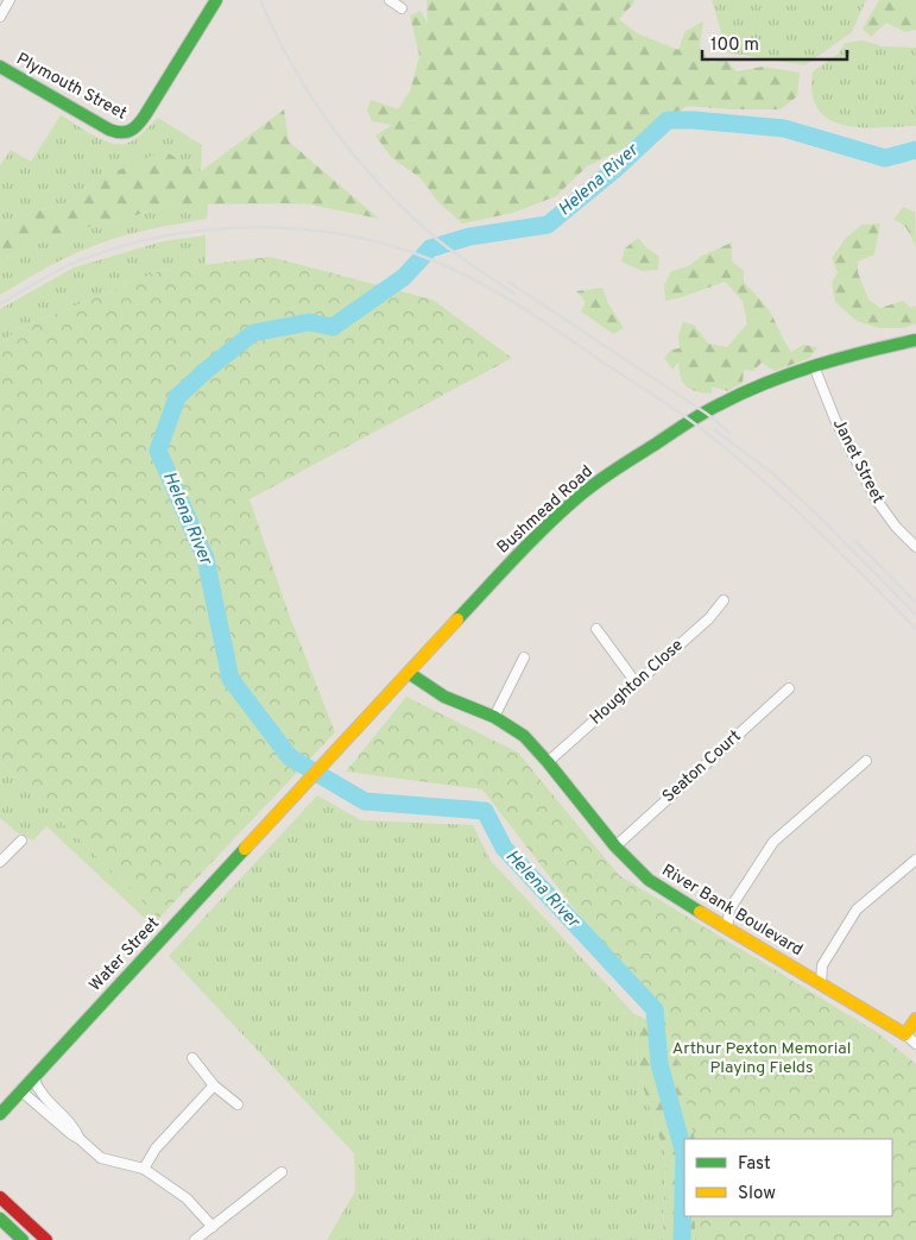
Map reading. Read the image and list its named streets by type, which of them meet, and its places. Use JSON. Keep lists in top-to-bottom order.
{
  "streets": {
    "main road": [
      "Plymouth Street",
      "Bushmead Road",
      "River Bank Boulevard",
      "Water Street"
    ],
    "street": ["Janet Street", "Houghton Close", "Seaton Court"]
  },
  "crossings": [
    ["Janet Street", "Bushmead Road"],
    ["Bushmead Road", "River Bank Boulevard"],
    ["Bushmead Road", "Water Street"],
    ["Houghton Close", "River Bank Boulevard"],
    ["Seaton Court", "River Bank Boulevard"]
  ],
  "water": ["Helena River"],
  "parks": ["Arthur Pexton Memorial Playing Fields"],
  "legend": ["Fast", "Slow"],
  "scale_bar": "100 m"
}
